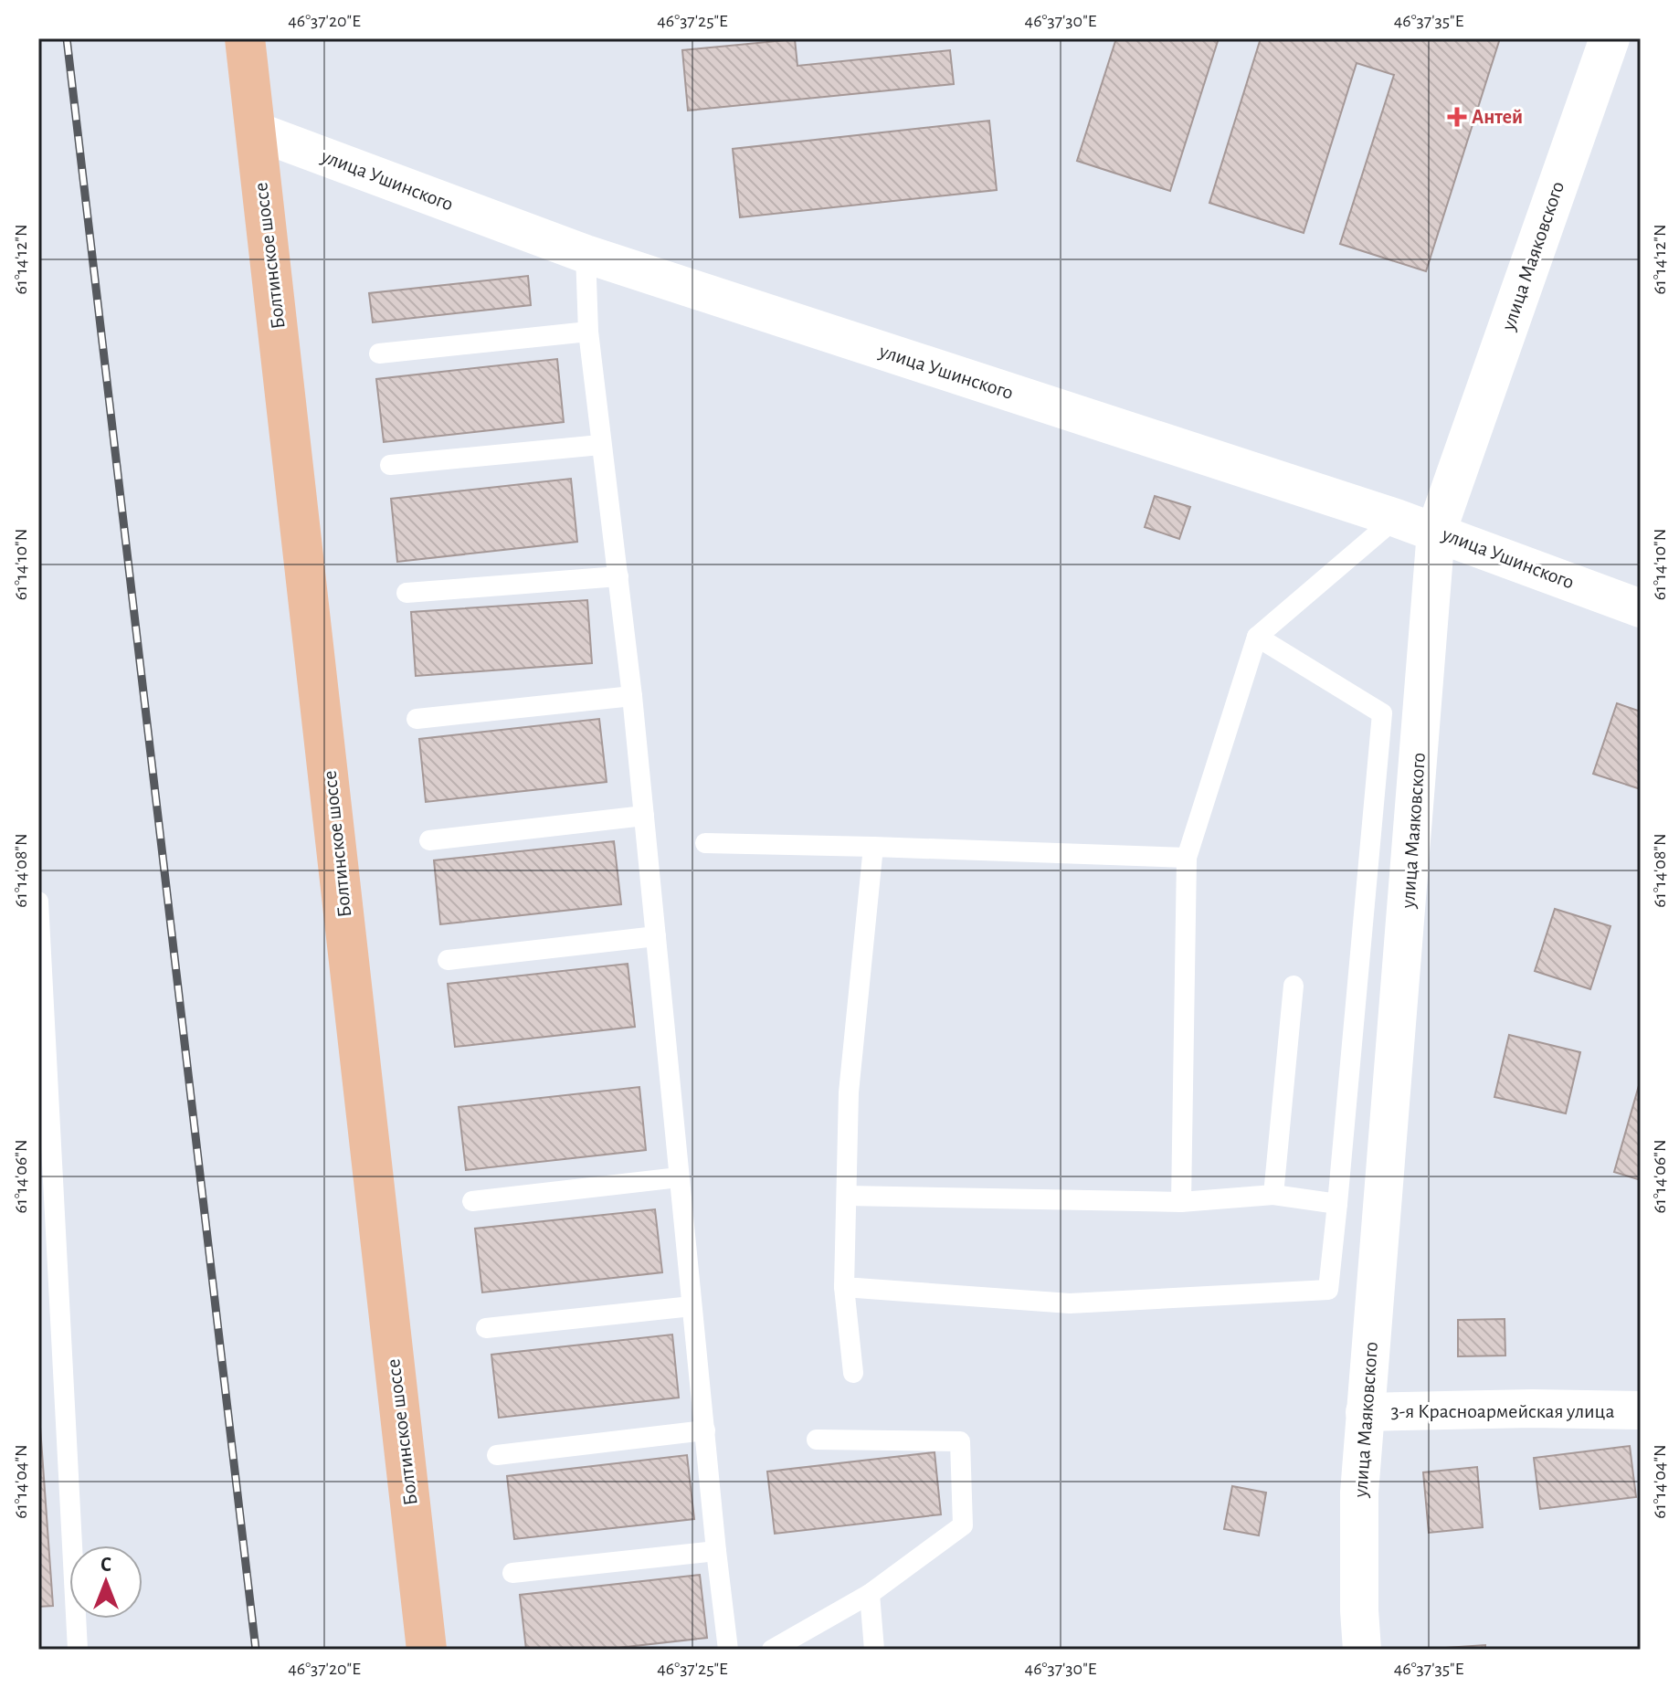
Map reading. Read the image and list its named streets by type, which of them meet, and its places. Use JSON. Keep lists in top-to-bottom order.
{
  "streets": {
    "main road": ["Болтинское шоссе"],
    "street": ["улица Ушинского", "улица Маяковского", "3-я Красноармейская улица"]
  },
  "crossings": [
    ["улица Ушинского", "Болтинское шоссе"],
    ["улица Ушинского", "улица Маяковского"],
    ["улица Маяковского", "3-я Красноармейская улица"]
  ],
  "places": {
    "health": ["Антей"]
  },
  "north": "top",
  "coordinates": [
    "46°37'20\"E",
    "46°37'25\"E",
    "46°37'30\"E",
    "46°37'35\"E",
    "61°14'12\"N",
    "61°14'10\"N",
    "61°14'08\"N",
    "61°14'06\"N",
    "61°14'04\"N"
  ]
}
